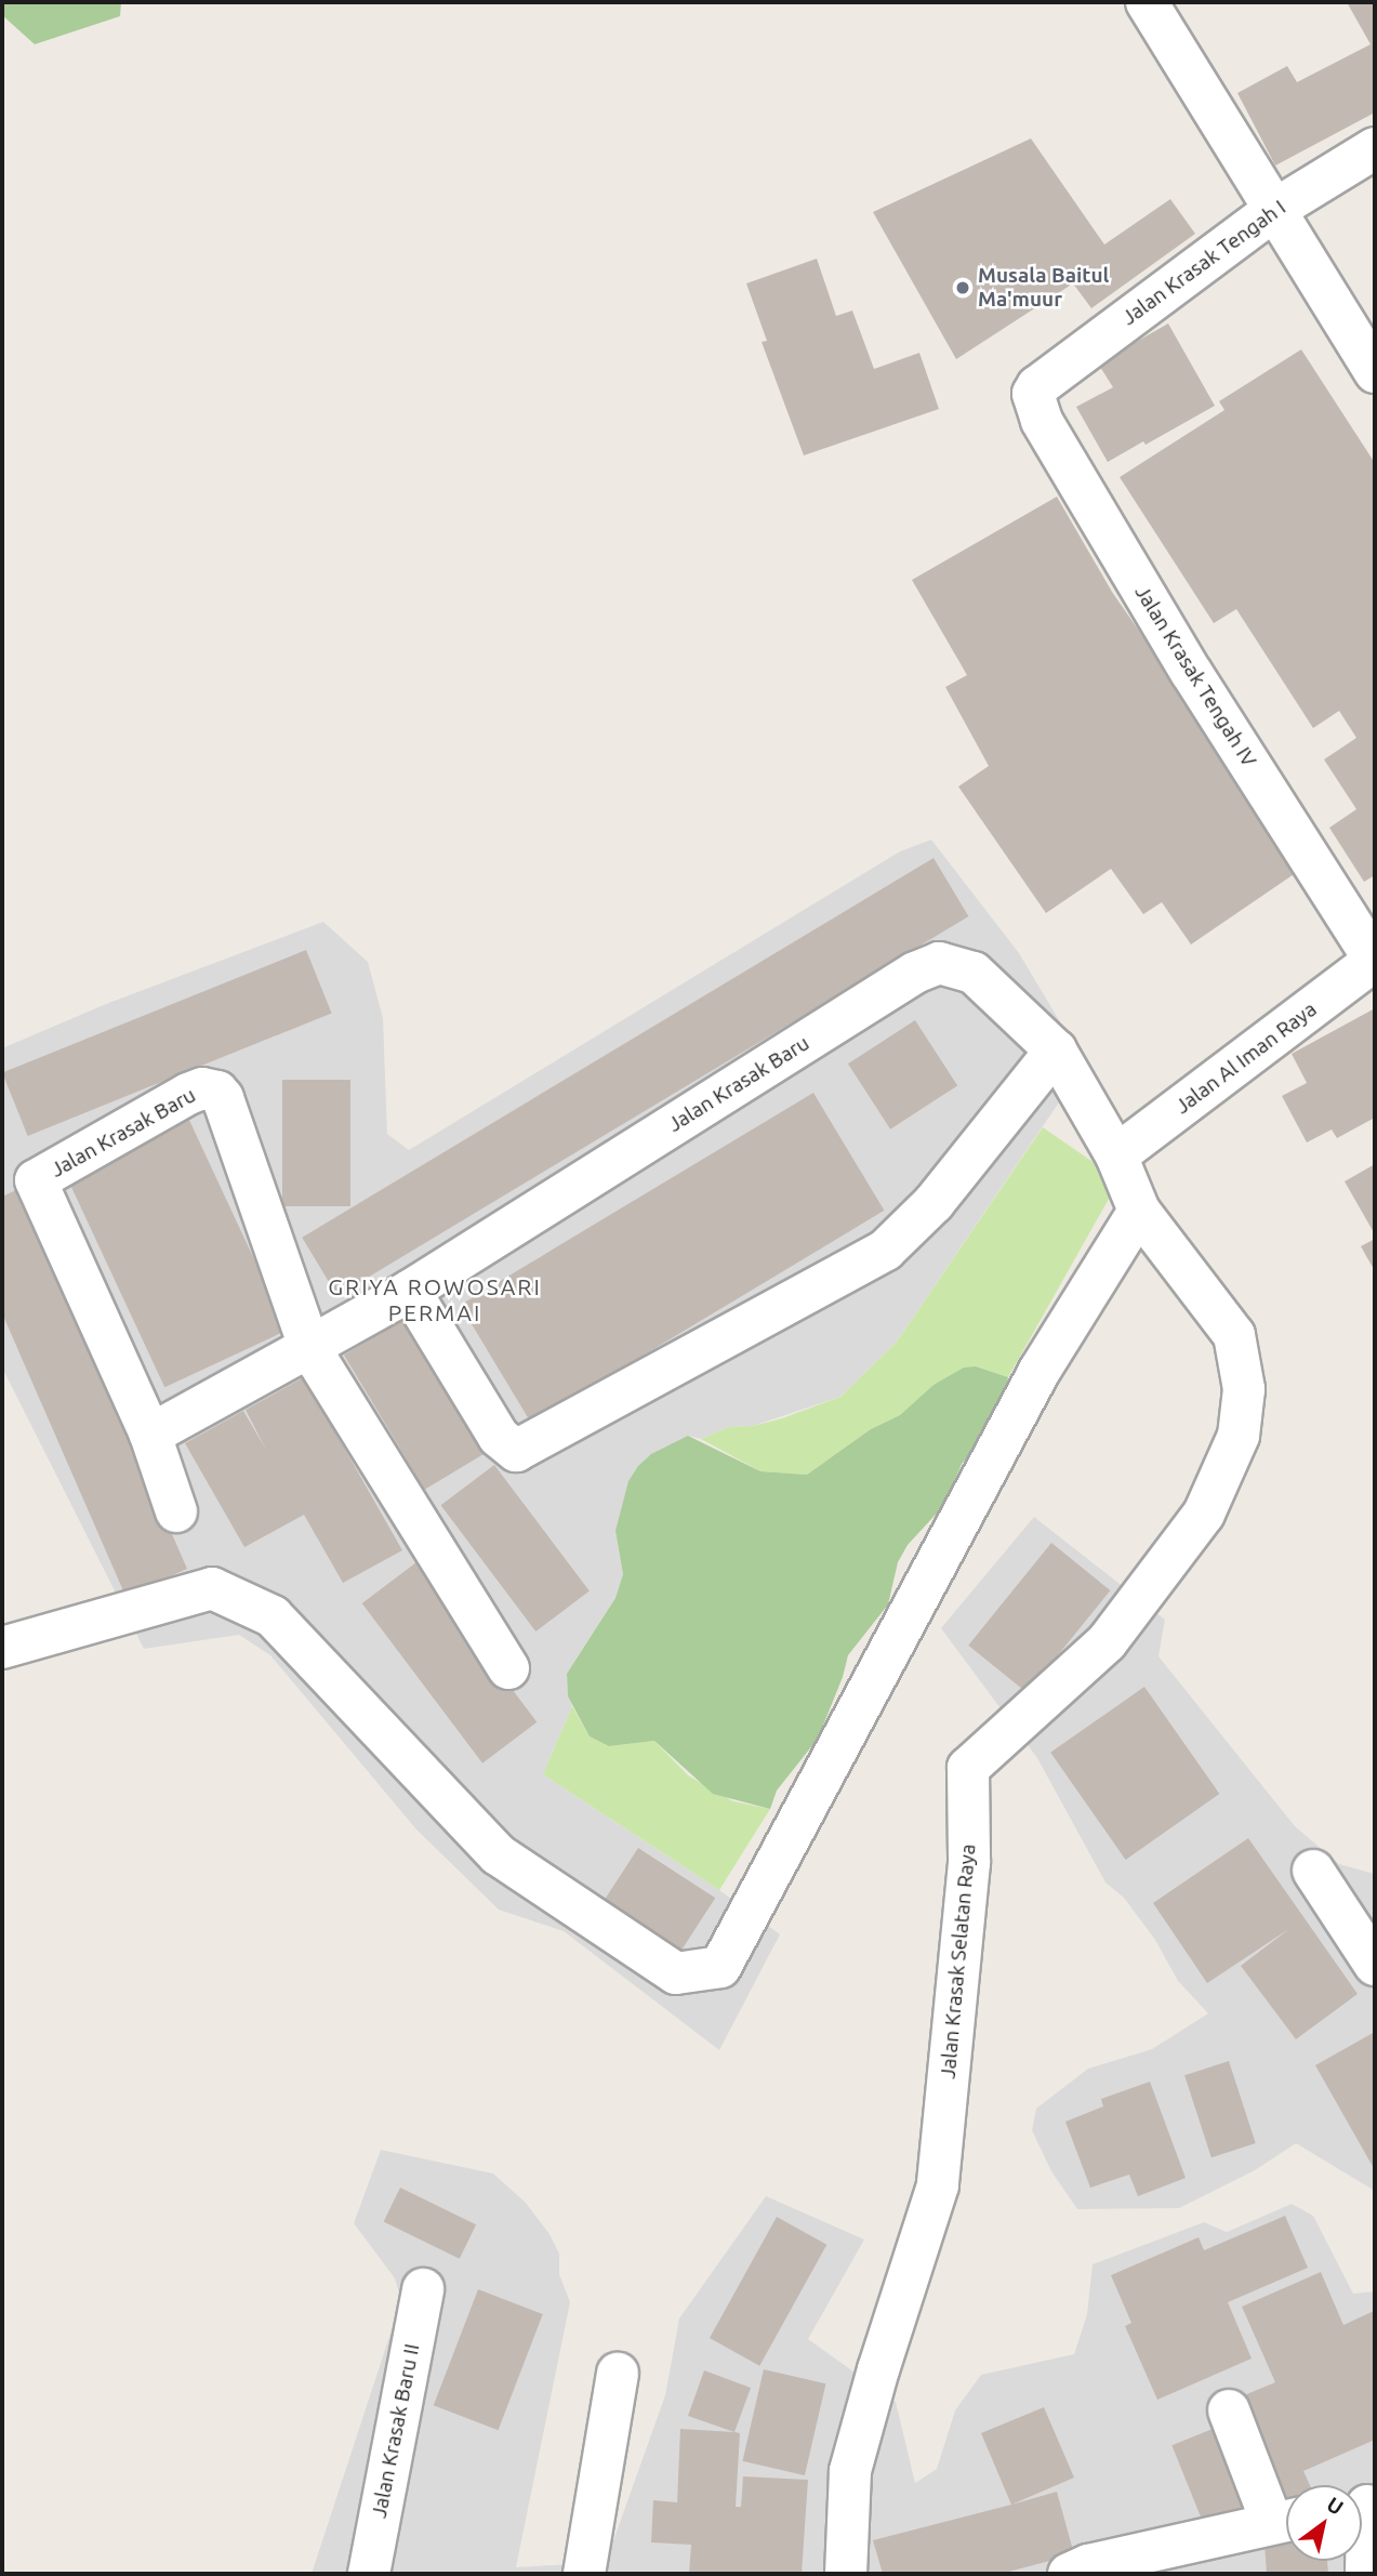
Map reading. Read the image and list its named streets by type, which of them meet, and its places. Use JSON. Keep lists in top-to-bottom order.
{
  "streets": {
    "street": [
      "Jalan Krasak Tengah I",
      "Jalan Krasak Tengah IV",
      "Jalan Al Iman Raya",
      "Jalan Krasak Baru",
      "Jalan Krasak Selatan Raya",
      "Jalan Krasak Baru II"
    ]
  },
  "crossings": [
    ["Jalan Krasak Tengah I", "Jalan Krasak Tengah IV"],
    ["Jalan Krasak Tengah IV", "Jalan Al Iman Raya"],
    ["Jalan Al Iman Raya", "Jalan Krasak Baru"],
    ["Jalan Al Iman Raya", "Jalan Krasak Selatan Raya"],
    ["Jalan Krasak Baru", "Jalan Krasak Selatan Raya"]
  ],
  "districts": ["GRIYA ROWOSARI PERMAI"],
  "places": ["Musala Baitul Ma'muur"],
  "north": "top right"
}
